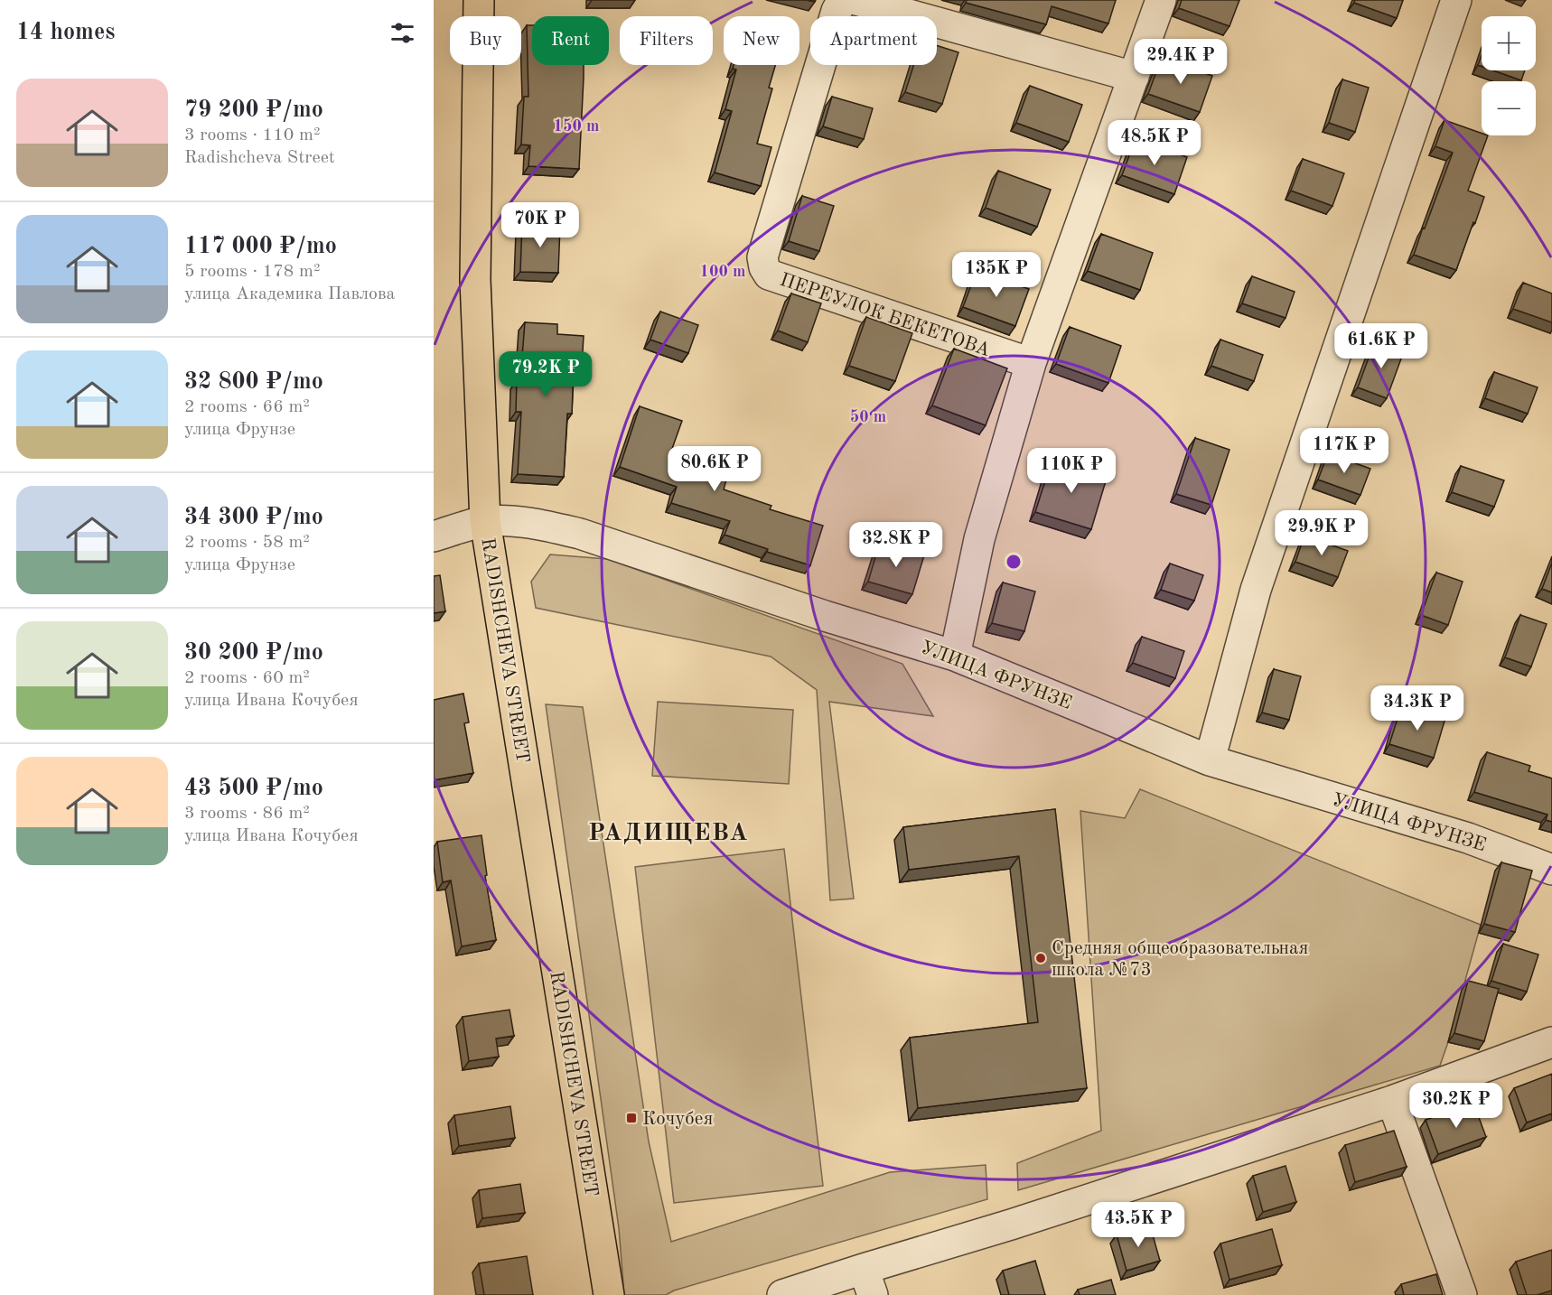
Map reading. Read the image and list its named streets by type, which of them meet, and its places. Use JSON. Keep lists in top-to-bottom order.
{
  "streets": {
    "main road": ["RADISHCHEVA STREET"],
    "street": ["ПЕРЕУЛОК БЕКЕТОВА", "УЛИЦА ФРУНЗЕ"]
  },
  "crossings": [
    ["RADISHCHEVA STREET", "УЛИЦА ФРУНЗЕ"]
  ],
  "districts": ["РАДИЩЕВА"],
  "places": {
    "other": ["Средняя общеобразовательная школа №73"],
    "transit": ["Кочубея"]
  },
  "page": {
    "heading": "14 homes",
    "map_buttons": ["+", "−"],
    "chip": [
      "Buy",
      "Rent",
      "Filters",
      "New",
      "Apartment"
    ],
    "price": [
      "29.4K ₽",
      "48.5K ₽",
      "70K ₽",
      "135K ₽",
      "61.6K ₽",
      "79.2K ₽",
      "117K ₽",
      "80.6K ₽",
      "110K ₽",
      "29.9K ₽",
      "32.8K ₽",
      "34.3K ₽",
      "30.2K ₽",
      "43.5K ₽"
    ],
    "list": [
      {
        "name": "79 200 ₽/mo",
        "note": "3 rooms · 110 m² · Radishcheva Street"
      },
      {
        "name": "117 000 ₽/mo",
        "note": "5 rooms · 178 m² · улица Академика Павлова"
      },
      {
        "name": "32 800 ₽/mo",
        "note": "2 rooms · 66 m² · улица Фрунзе"
      },
      {
        "name": "34 300 ₽/mo",
        "note": "2 rooms · 58 m² · улица Фрунзе"
      },
      {
        "name": "30 200 ₽/mo",
        "note": "2 rooms · 60 m² · улица Ивана Кочубея"
      },
      {
        "name": "43 500 ₽/mo",
        "note": "3 rooms · 86 m² · улица Ивана Кочубея"
      }
    ]
  },
  "rings": ["150 m", "100 m", "50 m"]
}
